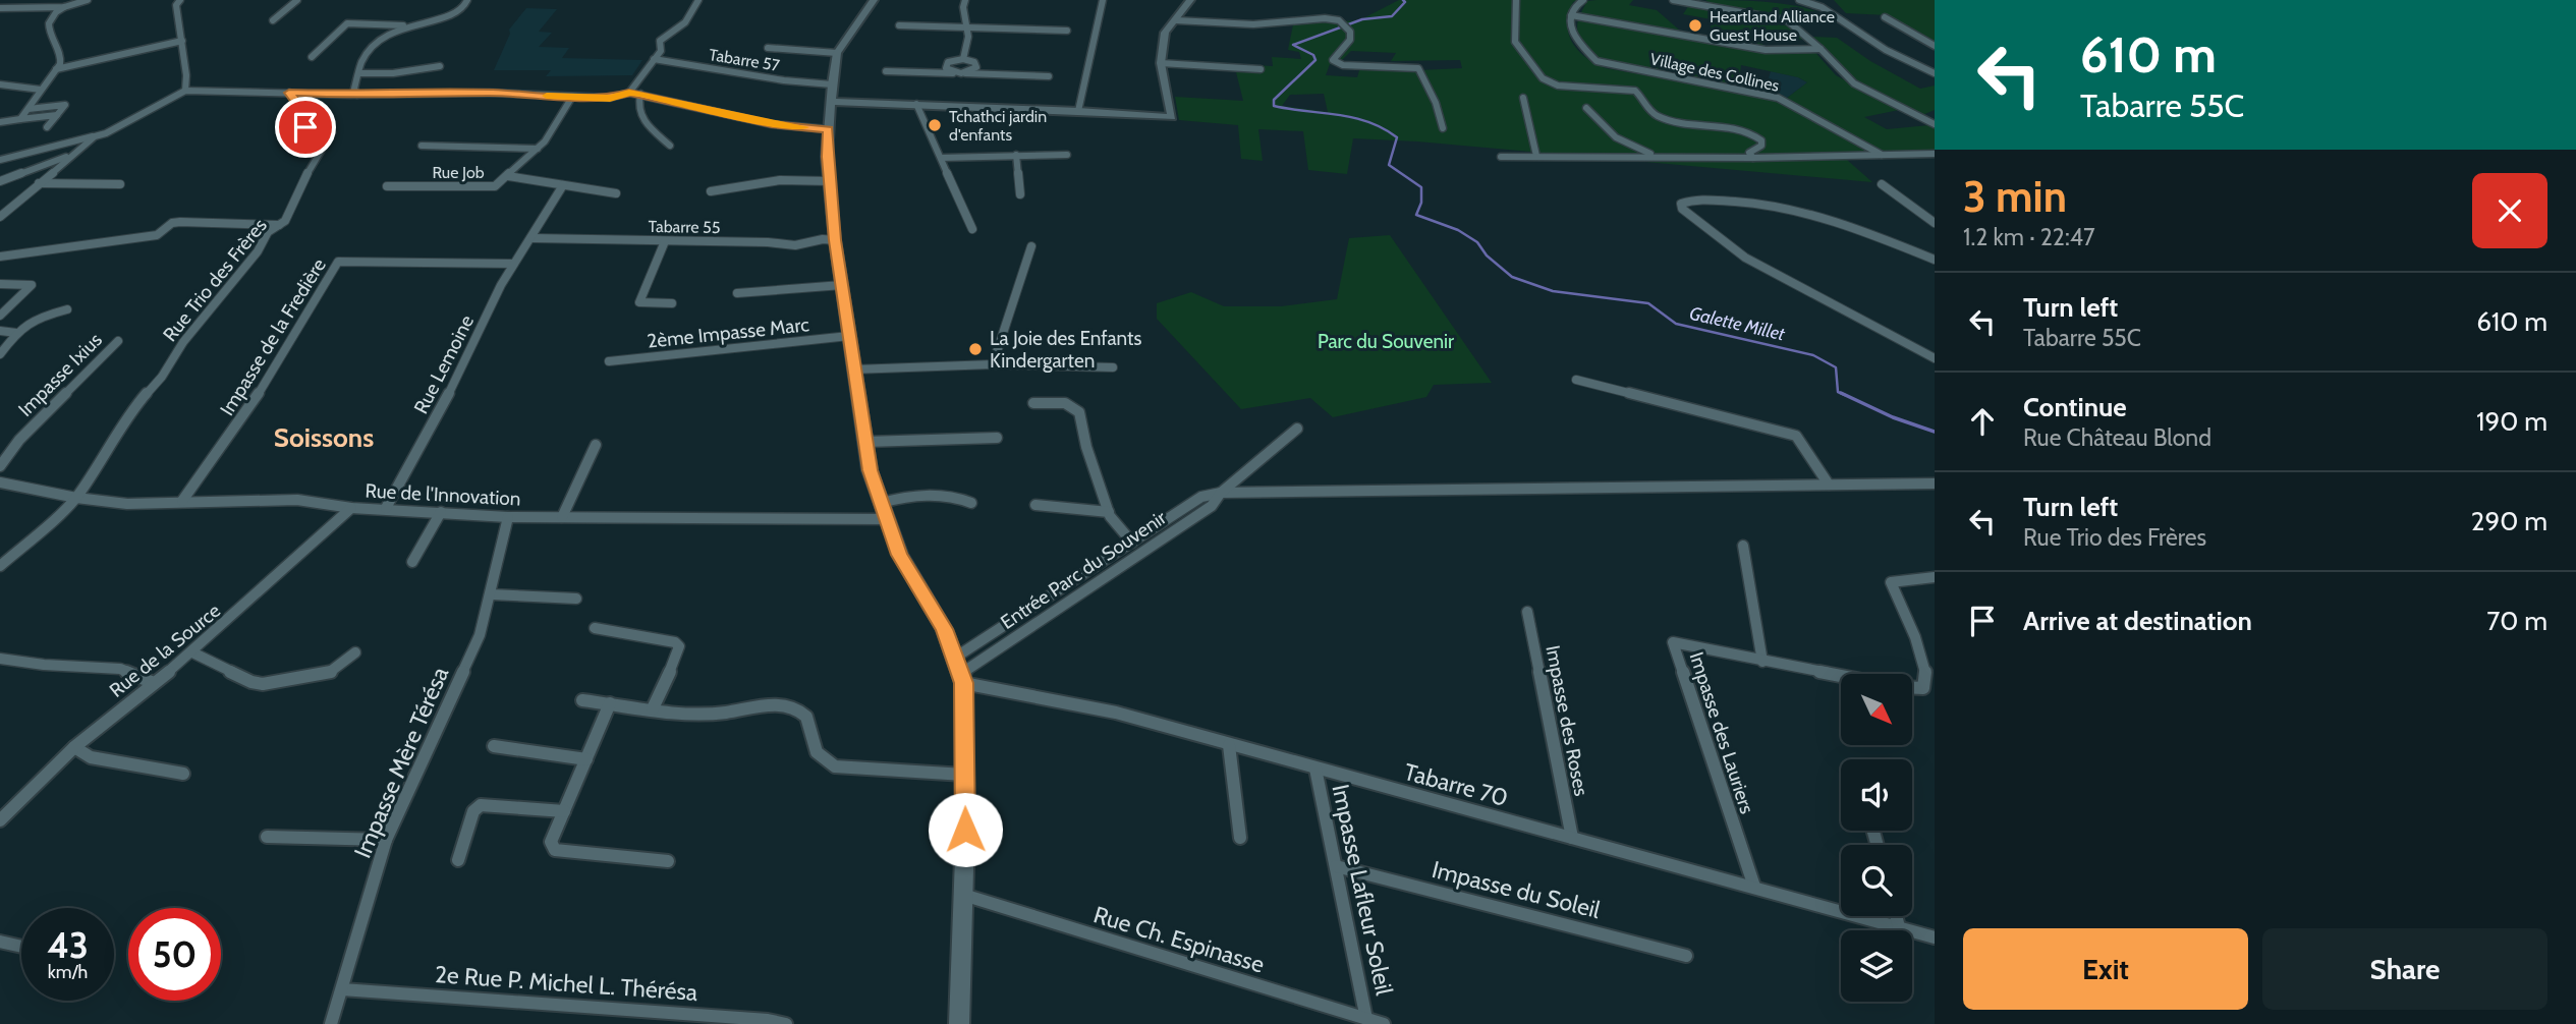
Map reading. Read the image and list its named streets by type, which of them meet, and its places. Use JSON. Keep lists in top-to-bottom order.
{
  "streets": {
    "street": [
      "Tabarre 57",
      "Village des Collines",
      "Rue Job",
      "Tabarre 55",
      "Rue Trio des Frères",
      "2ème Impasse Marc",
      "Impasse de la Fredière",
      "Rue Lemoine",
      "Impasse Ixius",
      "Rue de l'Innovation",
      "Entrée Parc du Souvenir",
      "Rue de la Source",
      "Impasse des Roses",
      "Impasse des Lauriers",
      "Impasse Mère Térésa",
      "Tabarre 70",
      "Impasse Lafleur Soleil",
      "Impasse du Soleil",
      "Rue Ch. Espinasse",
      "2e Rue P. Michel L. Thérésa"
    ]
  },
  "crossings": [
    ["Tabarre 55", "Rue Lemoine"],
    ["Rue Trio des Frères", "Rue de l'Innovation"],
    ["Impasse de la Fredière", "Rue Lemoine"],
    ["Impasse de la Fredière", "Rue de l'Innovation"],
    ["Rue Lemoine", "Rue de l'Innovation"],
    ["Rue de l'Innovation", "Rue de la Source"],
    ["Rue de l'Innovation", "Impasse Mère Térésa"],
    ["Entrée Parc du Souvenir", "Tabarre 70"],
    ["Impasse des Roses", "Tabarre 70"],
    ["Impasse des Lauriers", "Tabarre 70"],
    ["Impasse Mère Térésa", "2e Rue P. Michel L. Thérésa"],
    ["Tabarre 70", "Impasse Lafleur Soleil"],
    ["Impasse Lafleur Soleil", "Impasse du Soleil"],
    ["Impasse Lafleur Soleil", "Rue Ch. Espinasse"]
  ],
  "districts": ["Soissons"],
  "water": ["Galette Millet"],
  "parks": ["Parc du Souvenir"],
  "places": ["Heartland Alliance Guest House", "Tchathci jardin d'enfants", "La Joie des Enfants Kindergarten"],
  "north": "bottom right",
  "page": {
    "turn": ["610 m", "Tabarre 55C"],
    "heading": ["3 min", "1.2 km · 22:47"],
    "list": [
      {
        "name": "Turn left",
        "note": "Tabarre 55C",
        "value": "610 m"
      },
      {
        "name": "Continue",
        "note": "Rue Château Blond",
        "value": "190 m"
      },
      {
        "name": "Turn left",
        "note": "Rue Trio des Frères",
        "value": "290 m"
      },
      {
        "name": "Arrive at destination",
        "value": "70 m"
      }
    ],
    "speed": "43 km/h",
    "limit": "50",
    "buttons": ["Exit", "Share"]
  }
}
